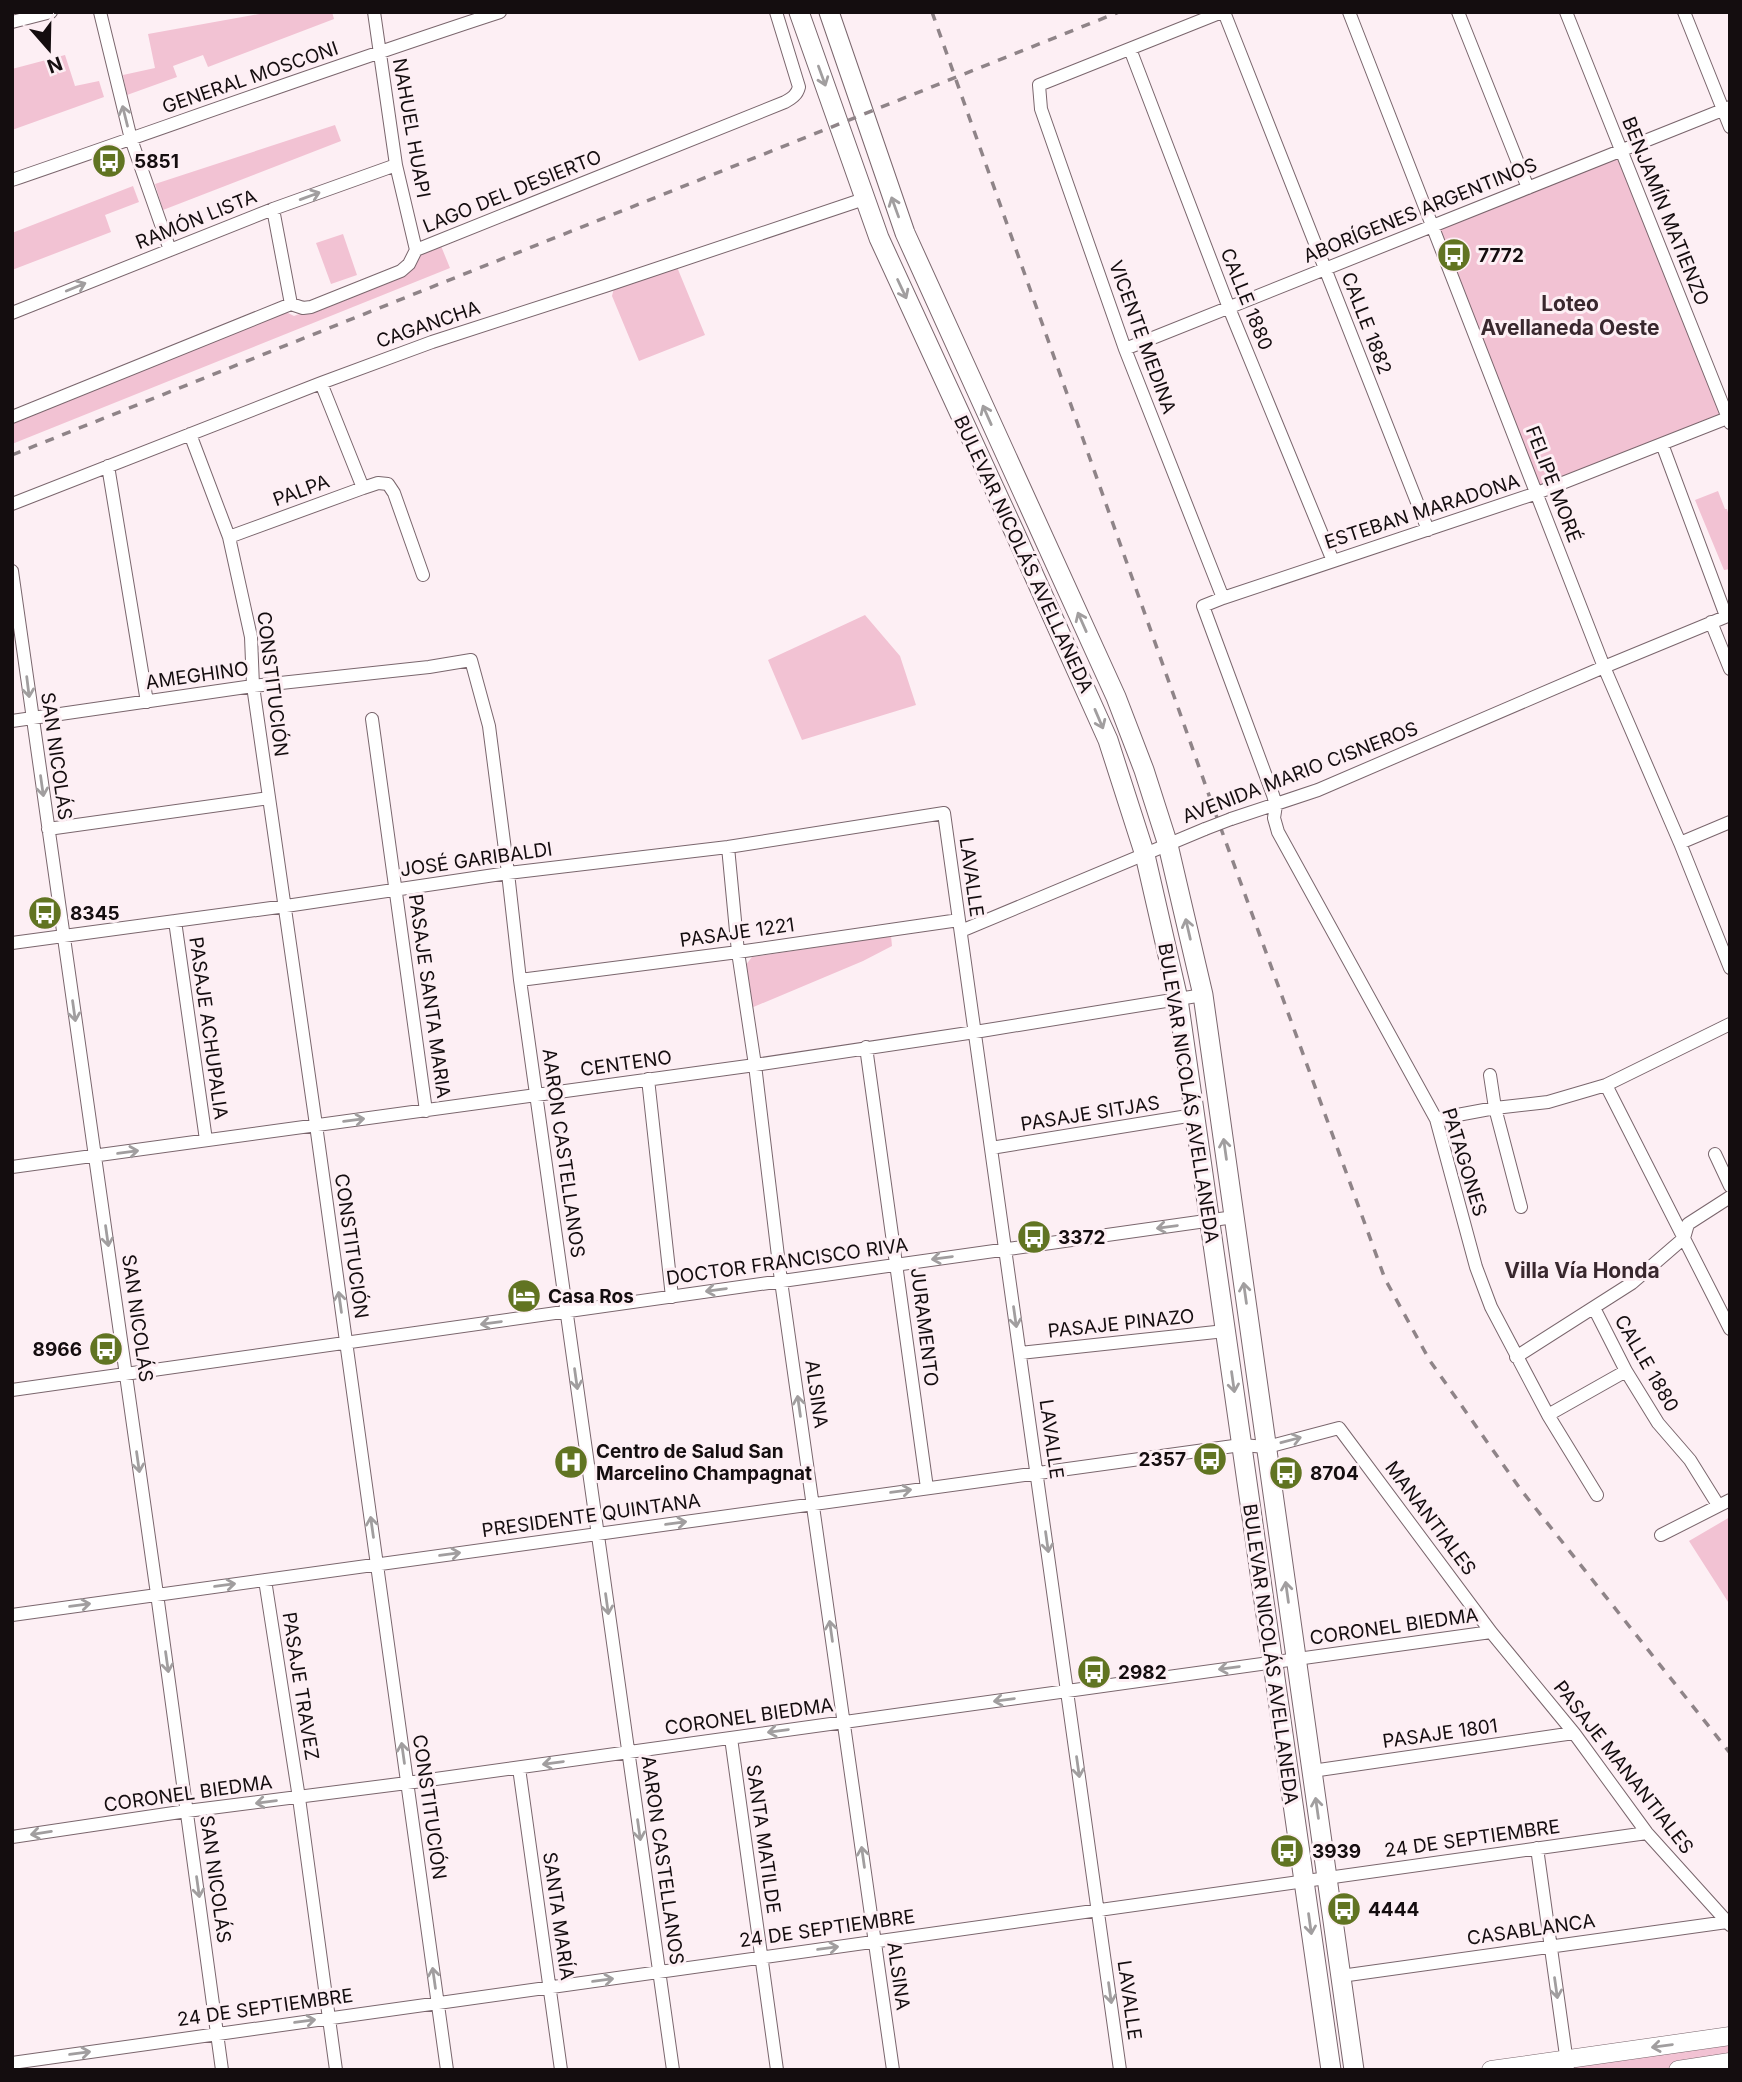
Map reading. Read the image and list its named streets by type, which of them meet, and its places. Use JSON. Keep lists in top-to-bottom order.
{
  "streets": {
    "main road": ["BULEVAR NICOLÁS AVELLANEDA"],
    "street": [
      "GENERAL MOSCONI",
      "NAHUEL HUAPI",
      "LAGO DEL DESIERTO",
      "ABORÍGENES ARGENTINOS",
      "BENJAMÍN MATIENZO",
      "RAMÓN LISTA",
      "CALLE 1880",
      "CALLE 1882",
      "CAGANCHA",
      "VICENTE MEDINA",
      "FELIPE MORÉ",
      "PALPA",
      "ESTEBAN MARADONA",
      "AMEGHINO",
      "CONSTITUCIÓN",
      "SAN NICOLÁS",
      "AVENIDA MARIO CISNEROS",
      "JOSÉ GARIBALDI",
      "LAVALLE",
      "PASAJE 1221",
      "PASAJE SANTA MARIA",
      "PASAJE ACHUPALIA",
      "CENTENO",
      "PASAJE SITJAS",
      "AARON CASTELLANOS",
      "PATAGONES",
      "DOCTOR FRANCISCO RIVA",
      "PASAJE PINAZO",
      "JURAMENTO",
      "ALSINA",
      "PRESIDENTE QUINTANA",
      "MANANTIALES",
      "CORONEL BIEDMA",
      "PASAJE TRAVEZ",
      "PASAJE 1801",
      "PASAJE MANANTIALES",
      "24 DE SEPTIEMBRE",
      "SANTA MATILDE",
      "SANTA MARÍA",
      "CASABLANCA"
    ]
  },
  "crossings": [
    ["GENERAL MOSCONI", "NAHUEL HUAPI"],
    ["NAHUEL HUAPI", "LAGO DEL DESIERTO"],
    ["NAHUEL HUAPI", "RAMÓN LISTA"],
    ["ABORÍGENES ARGENTINOS", "BENJAMÍN MATIENZO"],
    ["ABORÍGENES ARGENTINOS", "CALLE 1880"],
    ["ABORÍGENES ARGENTINOS", "CALLE 1882"],
    ["ABORÍGENES ARGENTINOS", "VICENTE MEDINA"],
    ["ABORÍGENES ARGENTINOS", "FELIPE MORÉ"],
    ["BENJAMÍN MATIENZO", "ESTEBAN MARADONA"],
    ["CALLE 1880", "VICENTE MEDINA"],
    ["CALLE 1880", "ESTEBAN MARADONA"],
    ["CALLE 1882", "ESTEBAN MARADONA"],
    ["CAGANCHA", "BULEVAR NICOLÁS AVELLANEDA"],
    ["CAGANCHA", "CONSTITUCIÓN"],
    ["VICENTE MEDINA", "ESTEBAN MARADONA"],
    ["FELIPE MORÉ", "ESTEBAN MARADONA"],
    ["FELIPE MORÉ", "AVENIDA MARIO CISNEROS"],
    ["PALPA", "CONSTITUCIÓN"],
    ["ESTEBAN MARADONA", "AVENIDA MARIO CISNEROS"],
    ["ESTEBAN MARADONA", "PATAGONES"],
    ["BULEVAR NICOLÁS AVELLANEDA", "AVENIDA MARIO CISNEROS"],
    ["BULEVAR NICOLÁS AVELLANEDA", "CENTENO"],
    ["BULEVAR NICOLÁS AVELLANEDA", "PASAJE SITJAS"],
    ["BULEVAR NICOLÁS AVELLANEDA", "DOCTOR FRANCISCO RIVA"],
    ["BULEVAR NICOLÁS AVELLANEDA", "PASAJE PINAZO"],
    ["BULEVAR NICOLÁS AVELLANEDA", "PRESIDENTE QUINTANA"],
    ["BULEVAR NICOLÁS AVELLANEDA", "CORONEL BIEDMA"],
    ["BULEVAR NICOLÁS AVELLANEDA", "PASAJE 1801"],
    ["BULEVAR NICOLÁS AVELLANEDA", "24 DE SEPTIEMBRE"],
    ["BULEVAR NICOLÁS AVELLANEDA", "CASABLANCA"],
    ["AMEGHINO", "CONSTITUCIÓN"],
    ["AMEGHINO", "SAN NICOLÁS"],
    ["AMEGHINO", "AARON CASTELLANOS"],
    ["CONSTITUCIÓN", "JOSÉ GARIBALDI"],
    ["CONSTITUCIÓN", "CENTENO"],
    ["CONSTITUCIÓN", "DOCTOR FRANCISCO RIVA"],
    ["CONSTITUCIÓN", "PRESIDENTE QUINTANA"],
    ["CONSTITUCIÓN", "CORONEL BIEDMA"],
    ["CONSTITUCIÓN", "24 DE SEPTIEMBRE"],
    ["SAN NICOLÁS", "JOSÉ GARIBALDI"],
    ["SAN NICOLÁS", "CENTENO"],
    ["SAN NICOLÁS", "DOCTOR FRANCISCO RIVA"],
    ["SAN NICOLÁS", "PRESIDENTE QUINTANA"],
    ["SAN NICOLÁS", "CORONEL BIEDMA"],
    ["SAN NICOLÁS", "24 DE SEPTIEMBRE"],
    ["AVENIDA MARIO CISNEROS", "LAVALLE"],
    ["AVENIDA MARIO CISNEROS", "PASAJE 1221"],
    ["AVENIDA MARIO CISNEROS", "PATAGONES"],
    ["JOSÉ GARIBALDI", "LAVALLE"],
    ["JOSÉ GARIBALDI", "PASAJE SANTA MARIA"],
    ["JOSÉ GARIBALDI", "PASAJE ACHUPALIA"],
    ["JOSÉ GARIBALDI", "AARON CASTELLANOS"],
    ["JOSÉ GARIBALDI", "ALSINA"],
    ["LAVALLE", "PASAJE 1221"],
    ["LAVALLE", "CENTENO"],
    ["LAVALLE", "PASAJE SITJAS"],
    ["LAVALLE", "DOCTOR FRANCISCO RIVA"],
    ["LAVALLE", "PASAJE PINAZO"],
    ["LAVALLE", "PRESIDENTE QUINTANA"],
    ["LAVALLE", "CORONEL BIEDMA"],
    ["LAVALLE", "24 DE SEPTIEMBRE"],
    ["PASAJE 1221", "AARON CASTELLANOS"],
    ["PASAJE 1221", "ALSINA"],
    ["PASAJE SANTA MARIA", "CENTENO"],
    ["PASAJE ACHUPALIA", "CENTENO"],
    ["CENTENO", "AARON CASTELLANOS"],
    ["CENTENO", "JURAMENTO"],
    ["CENTENO", "ALSINA"],
    ["AARON CASTELLANOS", "DOCTOR FRANCISCO RIVA"],
    ["AARON CASTELLANOS", "PRESIDENTE QUINTANA"],
    ["AARON CASTELLANOS", "CORONEL BIEDMA"],
    ["AARON CASTELLANOS", "24 DE SEPTIEMBRE"],
    ["DOCTOR FRANCISCO RIVA", "JURAMENTO"],
    ["DOCTOR FRANCISCO RIVA", "ALSINA"],
    ["JURAMENTO", "PRESIDENTE QUINTANA"],
    ["ALSINA", "PRESIDENTE QUINTANA"],
    ["ALSINA", "CORONEL BIEDMA"],
    ["ALSINA", "24 DE SEPTIEMBRE"],
    ["PRESIDENTE QUINTANA", "MANANTIALES"],
    ["PRESIDENTE QUINTANA", "PASAJE TRAVEZ"],
    ["MANANTIALES", "CORONEL BIEDMA"],
    ["MANANTIALES", "PASAJE MANANTIALES"],
    ["CORONEL BIEDMA", "PASAJE TRAVEZ"],
    ["CORONEL BIEDMA", "PASAJE MANANTIALES"],
    ["CORONEL BIEDMA", "SANTA MATILDE"],
    ["CORONEL BIEDMA", "SANTA MARÍA"],
    ["PASAJE TRAVEZ", "24 DE SEPTIEMBRE"],
    ["PASAJE 1801", "PASAJE MANANTIALES"],
    ["PASAJE MANANTIALES", "24 DE SEPTIEMBRE"],
    ["PASAJE MANANTIALES", "CASABLANCA"],
    ["24 DE SEPTIEMBRE", "SANTA MATILDE"],
    ["24 DE SEPTIEMBRE", "SANTA MARÍA"]
  ],
  "one_way": [
    "RAMÓN LISTA",
    "CONSTITUCIÓN",
    "SAN NICOLÁS",
    "LAVALLE",
    "AARON CASTELLANOS",
    "DOCTOR FRANCISCO RIVA",
    "ALSINA",
    "PRESIDENTE QUINTANA",
    "CORONEL BIEDMA"
  ],
  "districts": ["Loteo Avellaneda Oeste", "Villa Vía Honda"],
  "places": {
    "bus stop": [
      "5851",
      "7772",
      "8345",
      "3372",
      "8966",
      "2357",
      "8704",
      "2982",
      "3939",
      "4444"
    ],
    "hotel": ["Casa Ros"],
    "hospital": ["Centro de Salud San Marcelino Champagnat"]
  },
  "north": "bottom"
}
